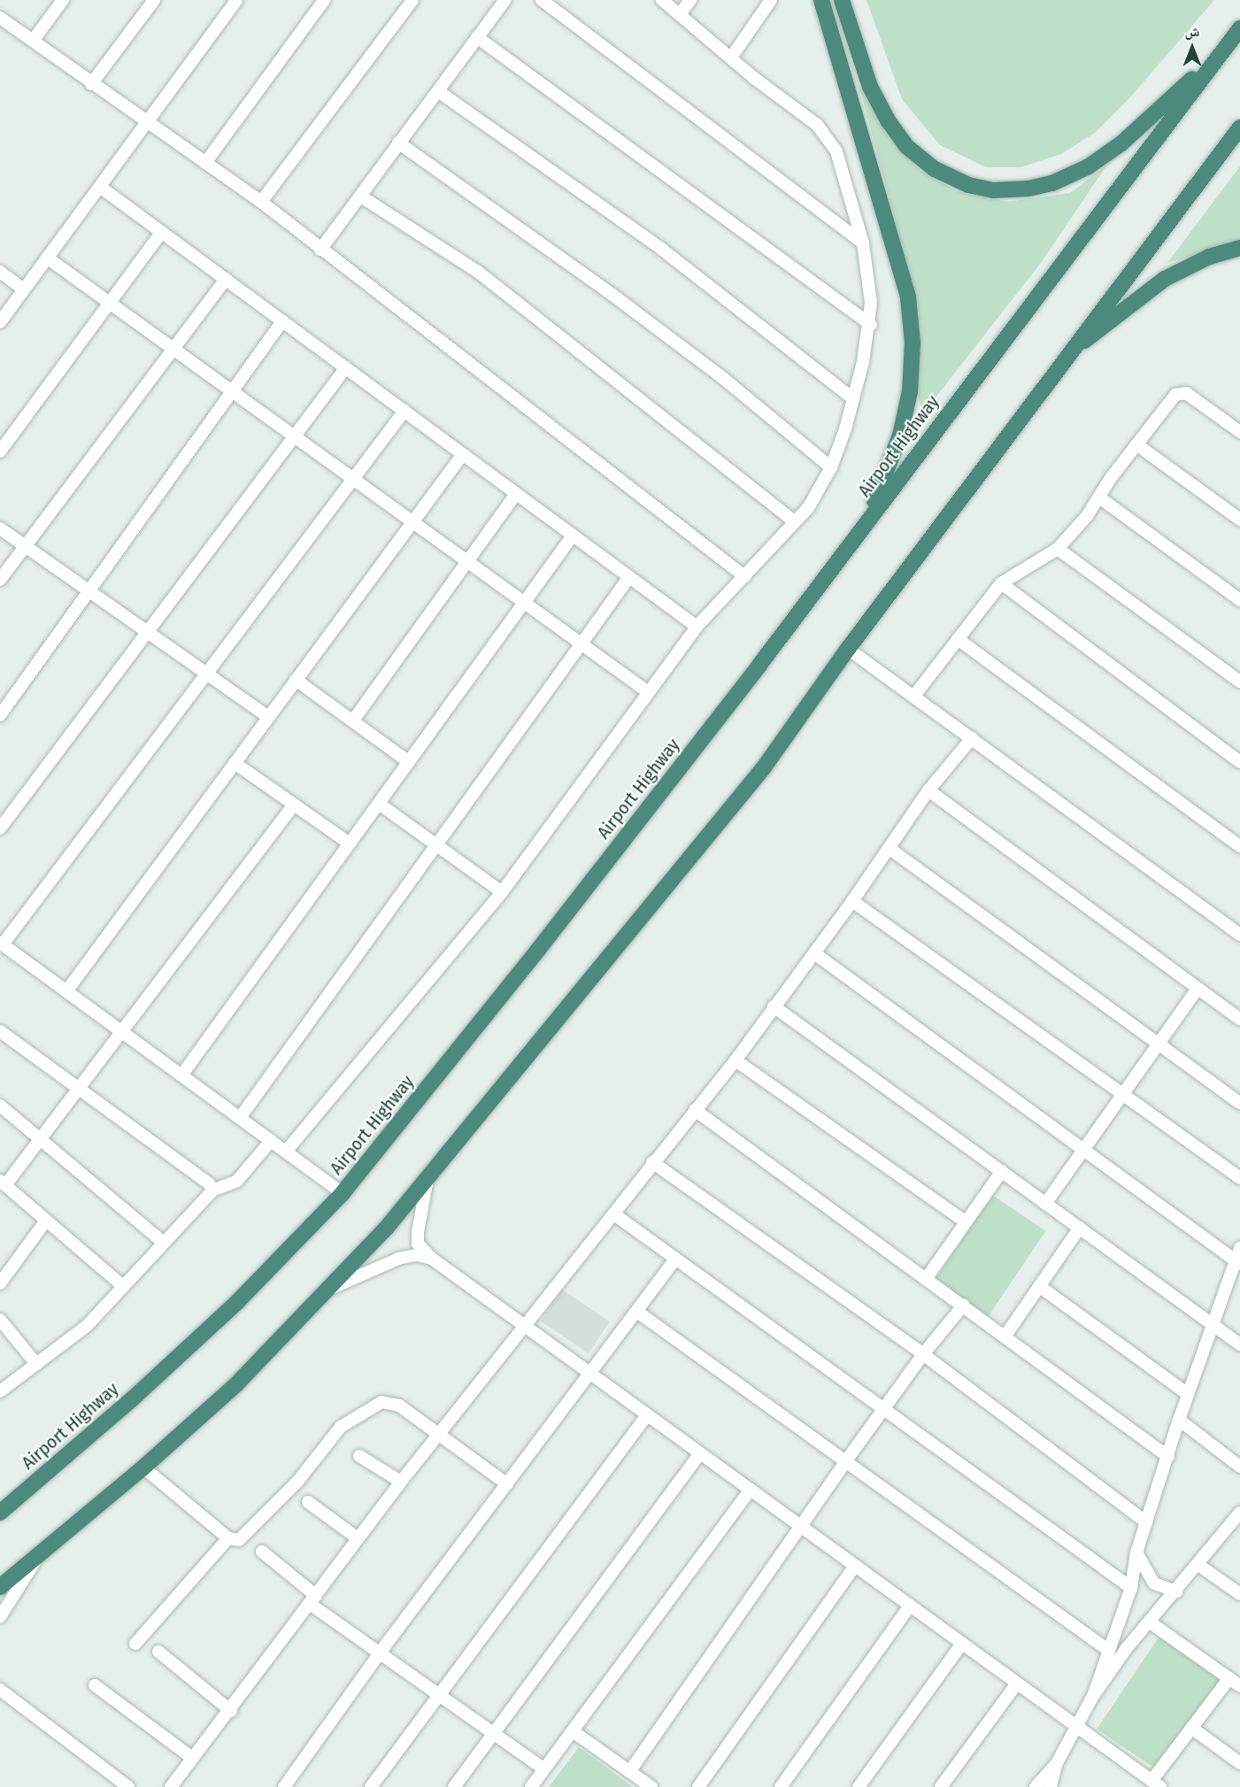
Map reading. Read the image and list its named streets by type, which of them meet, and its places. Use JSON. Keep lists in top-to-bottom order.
{
  "streets": {
    "highway": ["Airport Highway"]
  },
  "north": "top"
}
